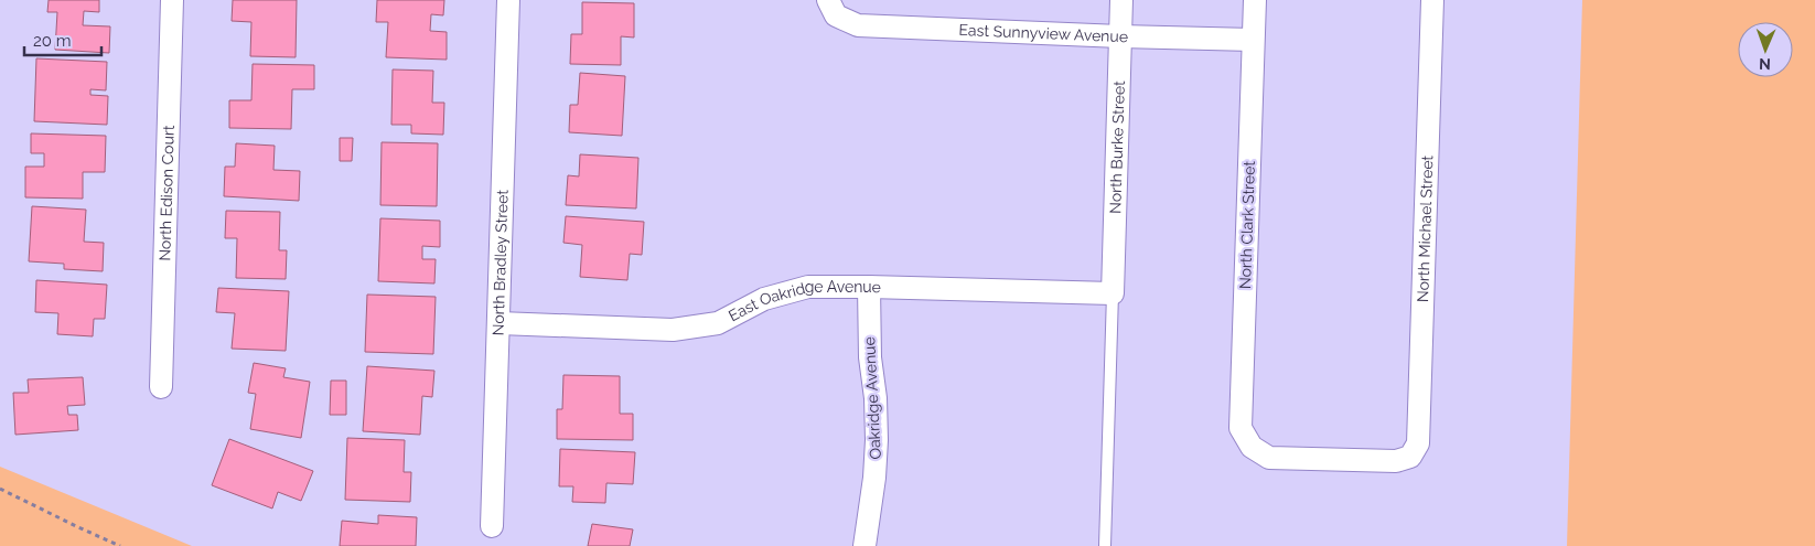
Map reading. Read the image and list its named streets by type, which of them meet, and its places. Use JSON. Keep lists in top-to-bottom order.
{
  "streets": {
    "street": [
      "East Sunnyview Avenue",
      "North Burke Street",
      "North Edison Court",
      "North Clark Street",
      "North Michael Street",
      "North Bradley Street",
      "East Oakridge Avenue",
      "Oakridge Avenue"
    ]
  },
  "crossings": [
    ["East Sunnyview Avenue", "North Burke Street"],
    ["East Sunnyview Avenue", "North Clark Street"],
    ["North Burke Street", "East Oakridge Avenue"],
    ["North Clark Street", "North Michael Street"],
    ["North Bradley Street", "East Oakridge Avenue"],
    ["East Oakridge Avenue", "Oakridge Avenue"]
  ],
  "scale_bar": "20 m",
  "north": "bottom"
}
